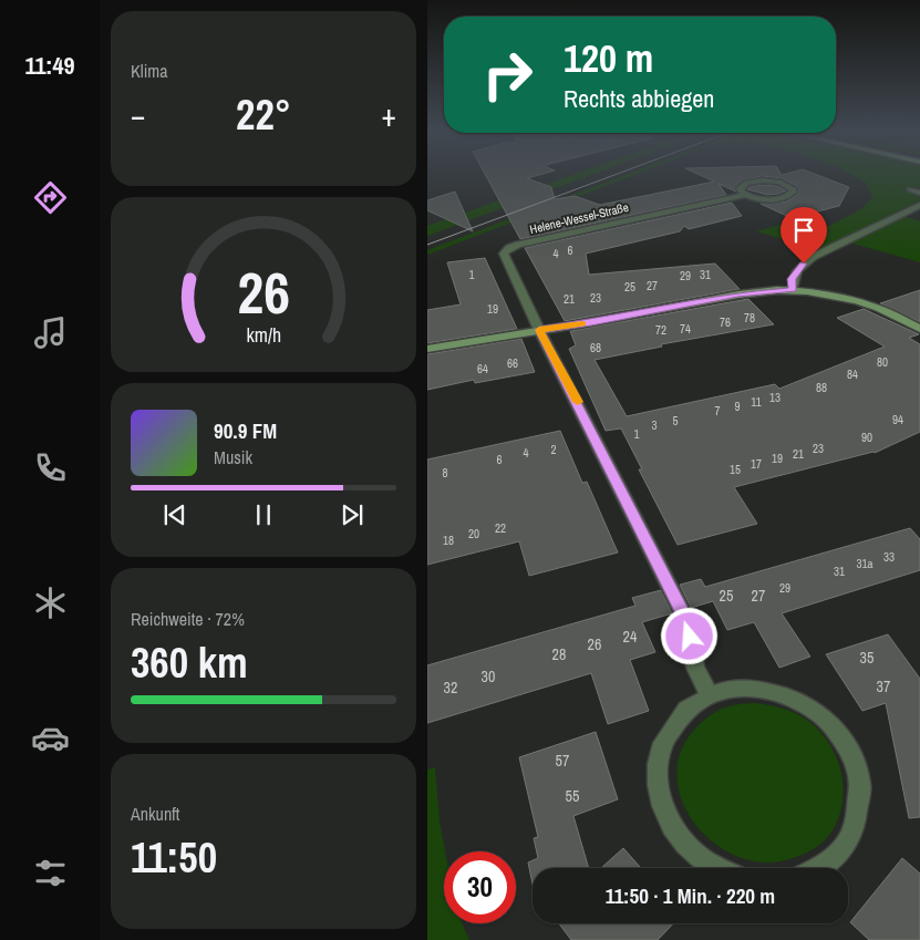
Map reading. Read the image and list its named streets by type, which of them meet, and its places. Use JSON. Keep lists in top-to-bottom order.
{
  "streets": {
    "street": ["Helene-Wessel-Straße"]
  },
  "house_numbers": [
    "6",
    "4",
    "1",
    "31",
    "29",
    "27",
    "25",
    "23",
    "21",
    "19",
    "78",
    "76",
    "74",
    "72",
    "68",
    "80",
    "66",
    "64",
    "84",
    "88",
    "13",
    "11",
    "9",
    "7",
    "94",
    "5",
    "3",
    "1",
    "90",
    "23",
    "2",
    "4",
    "21",
    "19",
    "6",
    "17",
    "15",
    "8",
    "22",
    "20",
    "18",
    "33",
    "31a",
    "31",
    "29",
    "25",
    "27",
    "24",
    "26",
    "28",
    "35",
    "30",
    "37",
    "32",
    "57",
    "55"
  ],
  "page": {
    "tabs": "11:49",
    "tile": [
      "Klima",
      ["Reichweite · 72%", "360 km"],
      ["Ankunft", "11:50"]
    ],
    "turn": ["120 m", "Rechts abbiegen"],
    "heat": ["−", "22°", "+"],
    "song": ["90.9 FM", "Musik"],
    "limit": "30",
    "trip": "11:50 · 1 Min. · 220 m",
    "gauge": ["26", "km/h"]
  }
}
